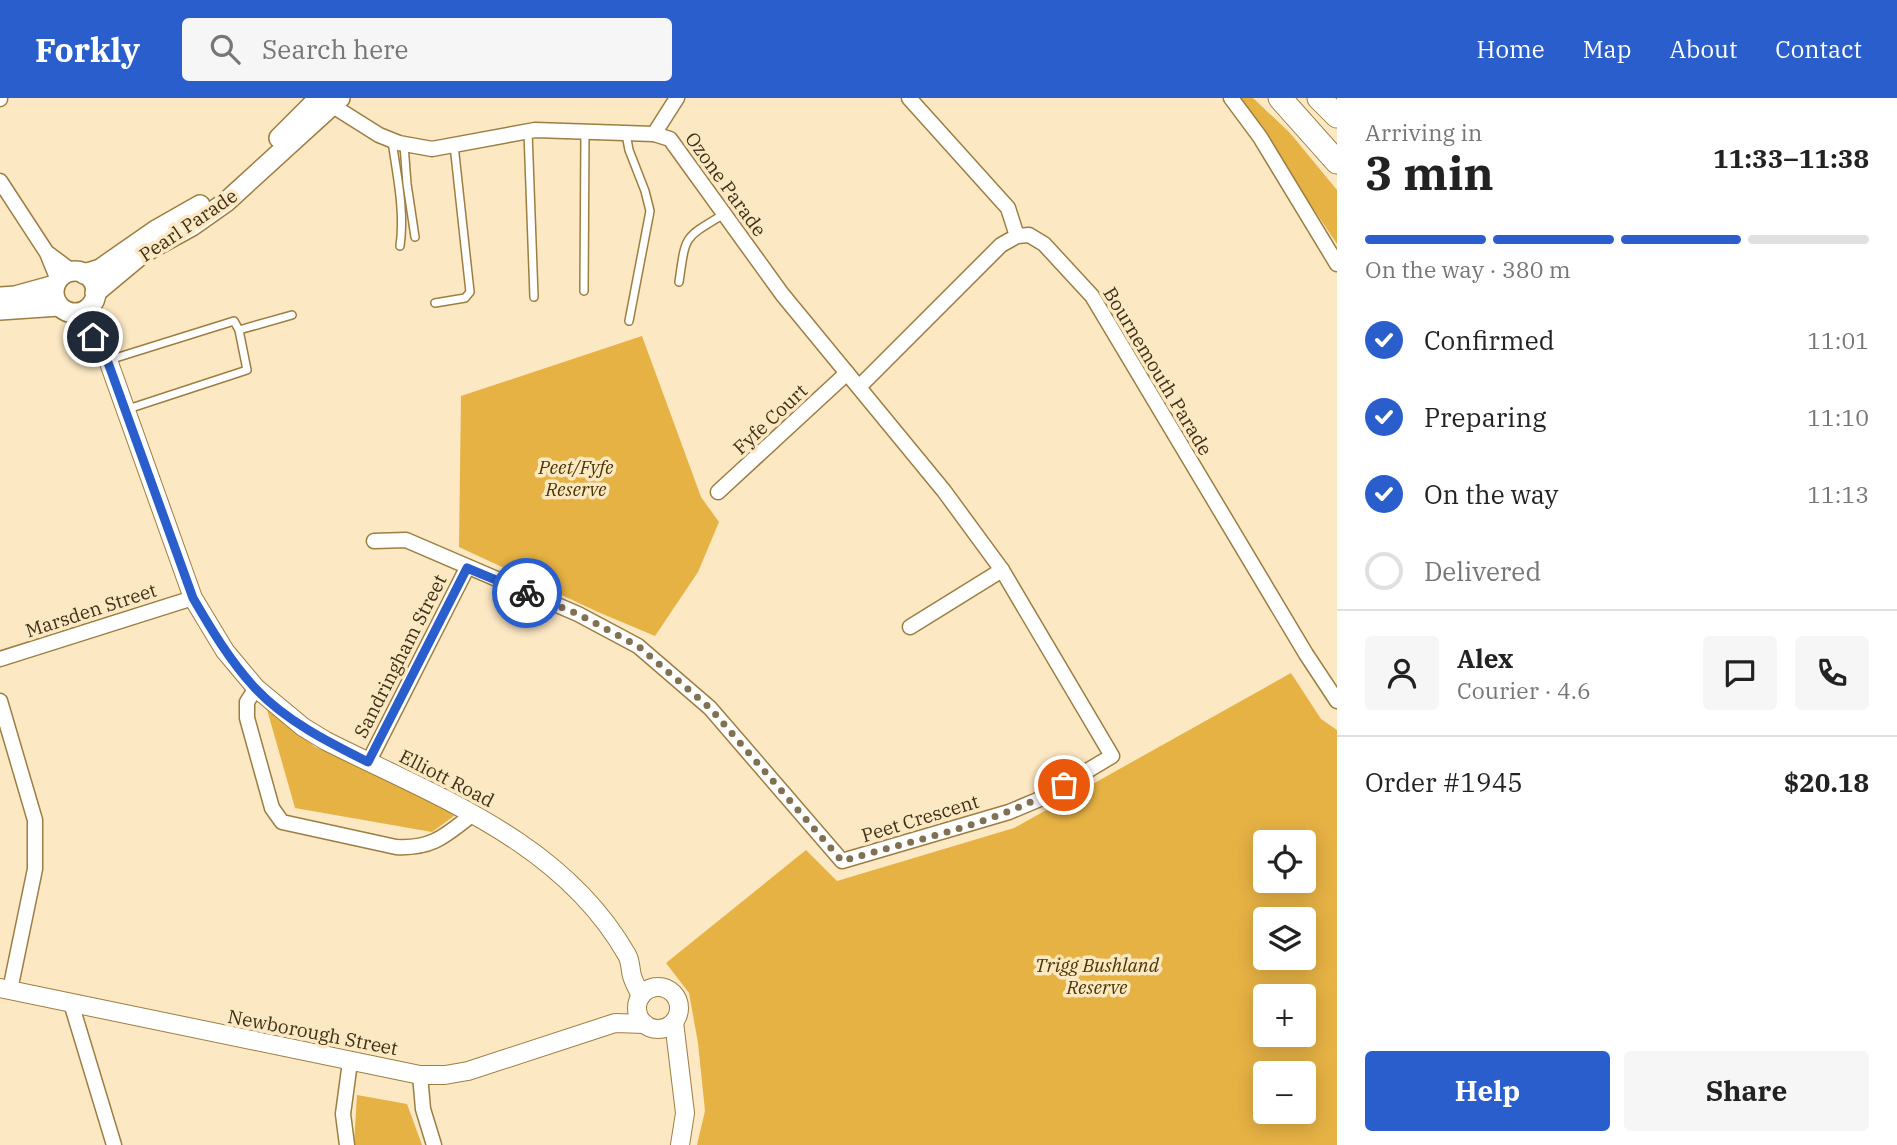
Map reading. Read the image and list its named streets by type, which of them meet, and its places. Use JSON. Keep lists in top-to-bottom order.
{
  "streets": {
    "main road": ["Pearl Parade"],
    "street": [
      "Ozone Parade",
      "Bournemouth Parade",
      "Fyfe Court",
      "Marsden Street",
      "Sandringham Street",
      "Elliott Road",
      "Peet Crescent",
      "Newborough Street"
    ]
  },
  "crossings": [
    ["Ozone Parade", "Pearl Parade"],
    ["Ozone Parade", "Fyfe Court"],
    ["Ozone Parade", "Peet Crescent"],
    ["Pearl Parade", "Elliott Road"],
    ["Fyfe Court", "Peet Crescent"],
    ["Marsden Street", "Elliott Road"],
    ["Sandringham Street", "Elliott Road"],
    ["Sandringham Street", "Peet Crescent"],
    ["Elliott Road", "Newborough Street"]
  ],
  "parks": ["Peet/Fyfe Reserve", "Trigg Bushland Reserve"],
  "page": {
    "header": "Forkly",
    "search": "Search here",
    "nav": [
      "Home",
      "Map",
      "About",
      "Contact"
    ],
    "heading": ["3 min", "Arriving in", "11:33–11:38"],
    "panel": [
      "Alex",
      "Courier · 4.6",
      "Order #1945",
      "$20.18"
    ],
    "bar": "On the way · 380 m",
    "list": [
      ["Confirmed", "11:01"],
      ["Preparing", "11:10"],
      ["On the way", "11:13"],
      "Delivered"
    ],
    "map_buttons": ["+", "−"],
    "buttons": ["Help", "Share"]
  }
}
